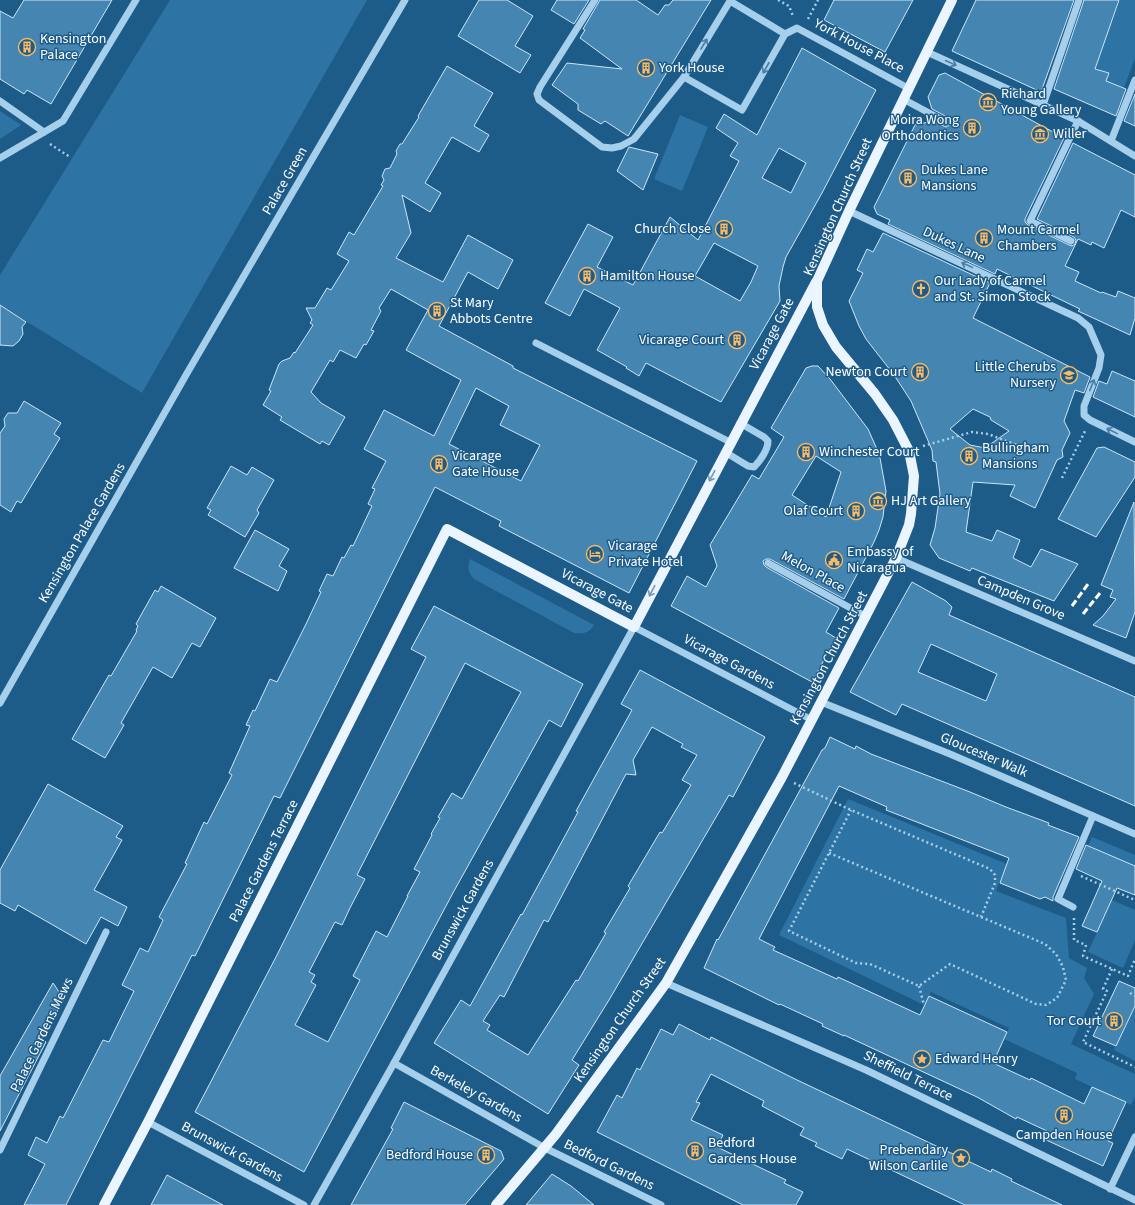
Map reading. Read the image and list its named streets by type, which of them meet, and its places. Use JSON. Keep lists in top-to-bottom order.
{
  "streets": {
    "main road": ["Kensington Church Street", "Vicarage Gate", "Palace Gardens Terrace"],
    "street": [
      "York House Place",
      "Palace Green",
      "Dukes Lane",
      "Kensington Palace Gardens",
      "Melon Place",
      "Campden Grove",
      "Vicarage Gardens",
      "Gloucester Walk",
      "Brunswick Gardens",
      "Palace Gardens Mews",
      "Sheffield Terrace",
      "Berkeley Gardens",
      "Bedford Gardens"
    ]
  },
  "crossings": [
    ["York House Place", "Kensington Church Street"],
    ["Palace Green", "Kensington Palace Gardens"],
    ["Kensington Church Street", "Dukes Lane"],
    ["Kensington Church Street", "Vicarage Gate"],
    ["Kensington Church Street", "Melon Place"],
    ["Kensington Church Street", "Campden Grove"],
    ["Kensington Church Street", "Vicarage Gardens"],
    ["Kensington Church Street", "Gloucester Walk"],
    ["Kensington Church Street", "Sheffield Terrace"],
    ["Kensington Church Street", "Berkeley Gardens"],
    ["Kensington Church Street", "Bedford Gardens"],
    ["Vicarage Gate", "Vicarage Gardens"],
    ["Vicarage Gate", "Palace Gardens Terrace"],
    ["Vicarage Gate", "Brunswick Gardens"],
    ["Vicarage Gardens", "Brunswick Gardens"],
    ["Palace Gardens Terrace", "Brunswick Gardens"],
    ["Brunswick Gardens", "Berkeley Gardens"],
    ["Berkeley Gardens", "Bedford Gardens"]
  ],
  "one_way": ["Dukes Lane"],
  "places": {
    "building": [
      "Kensington Palace",
      "York House",
      "Moira Wong Orthodontics",
      "Dukes Lane Mansions",
      "Church Close",
      "Mount Carmel Chambers",
      "Hamilton House",
      "St Mary Abbots Centre",
      "Vicarage Court",
      "Newton Court",
      "Winchester Court",
      "Bullingham Mansions",
      "Vicarage Gate House",
      "Olaf Court",
      "Tor Court",
      "Campden House",
      "Bedford Gardens House",
      "Bedford House"
    ],
    "museum": ["Richard Young Gallery", "Willer", "HJ Art Gallery"],
    "church": ["Our Lady of Carmel and St. Simon Stock"],
    "school or university": ["Little Cherubs Nursery"],
    "hotel": ["Vicarage Private Hotel"],
    "public building": ["Embassy of Nicaragua"],
    "place": ["Edward Henry", "Prebendary Wilson Carlile"]
  }
}
